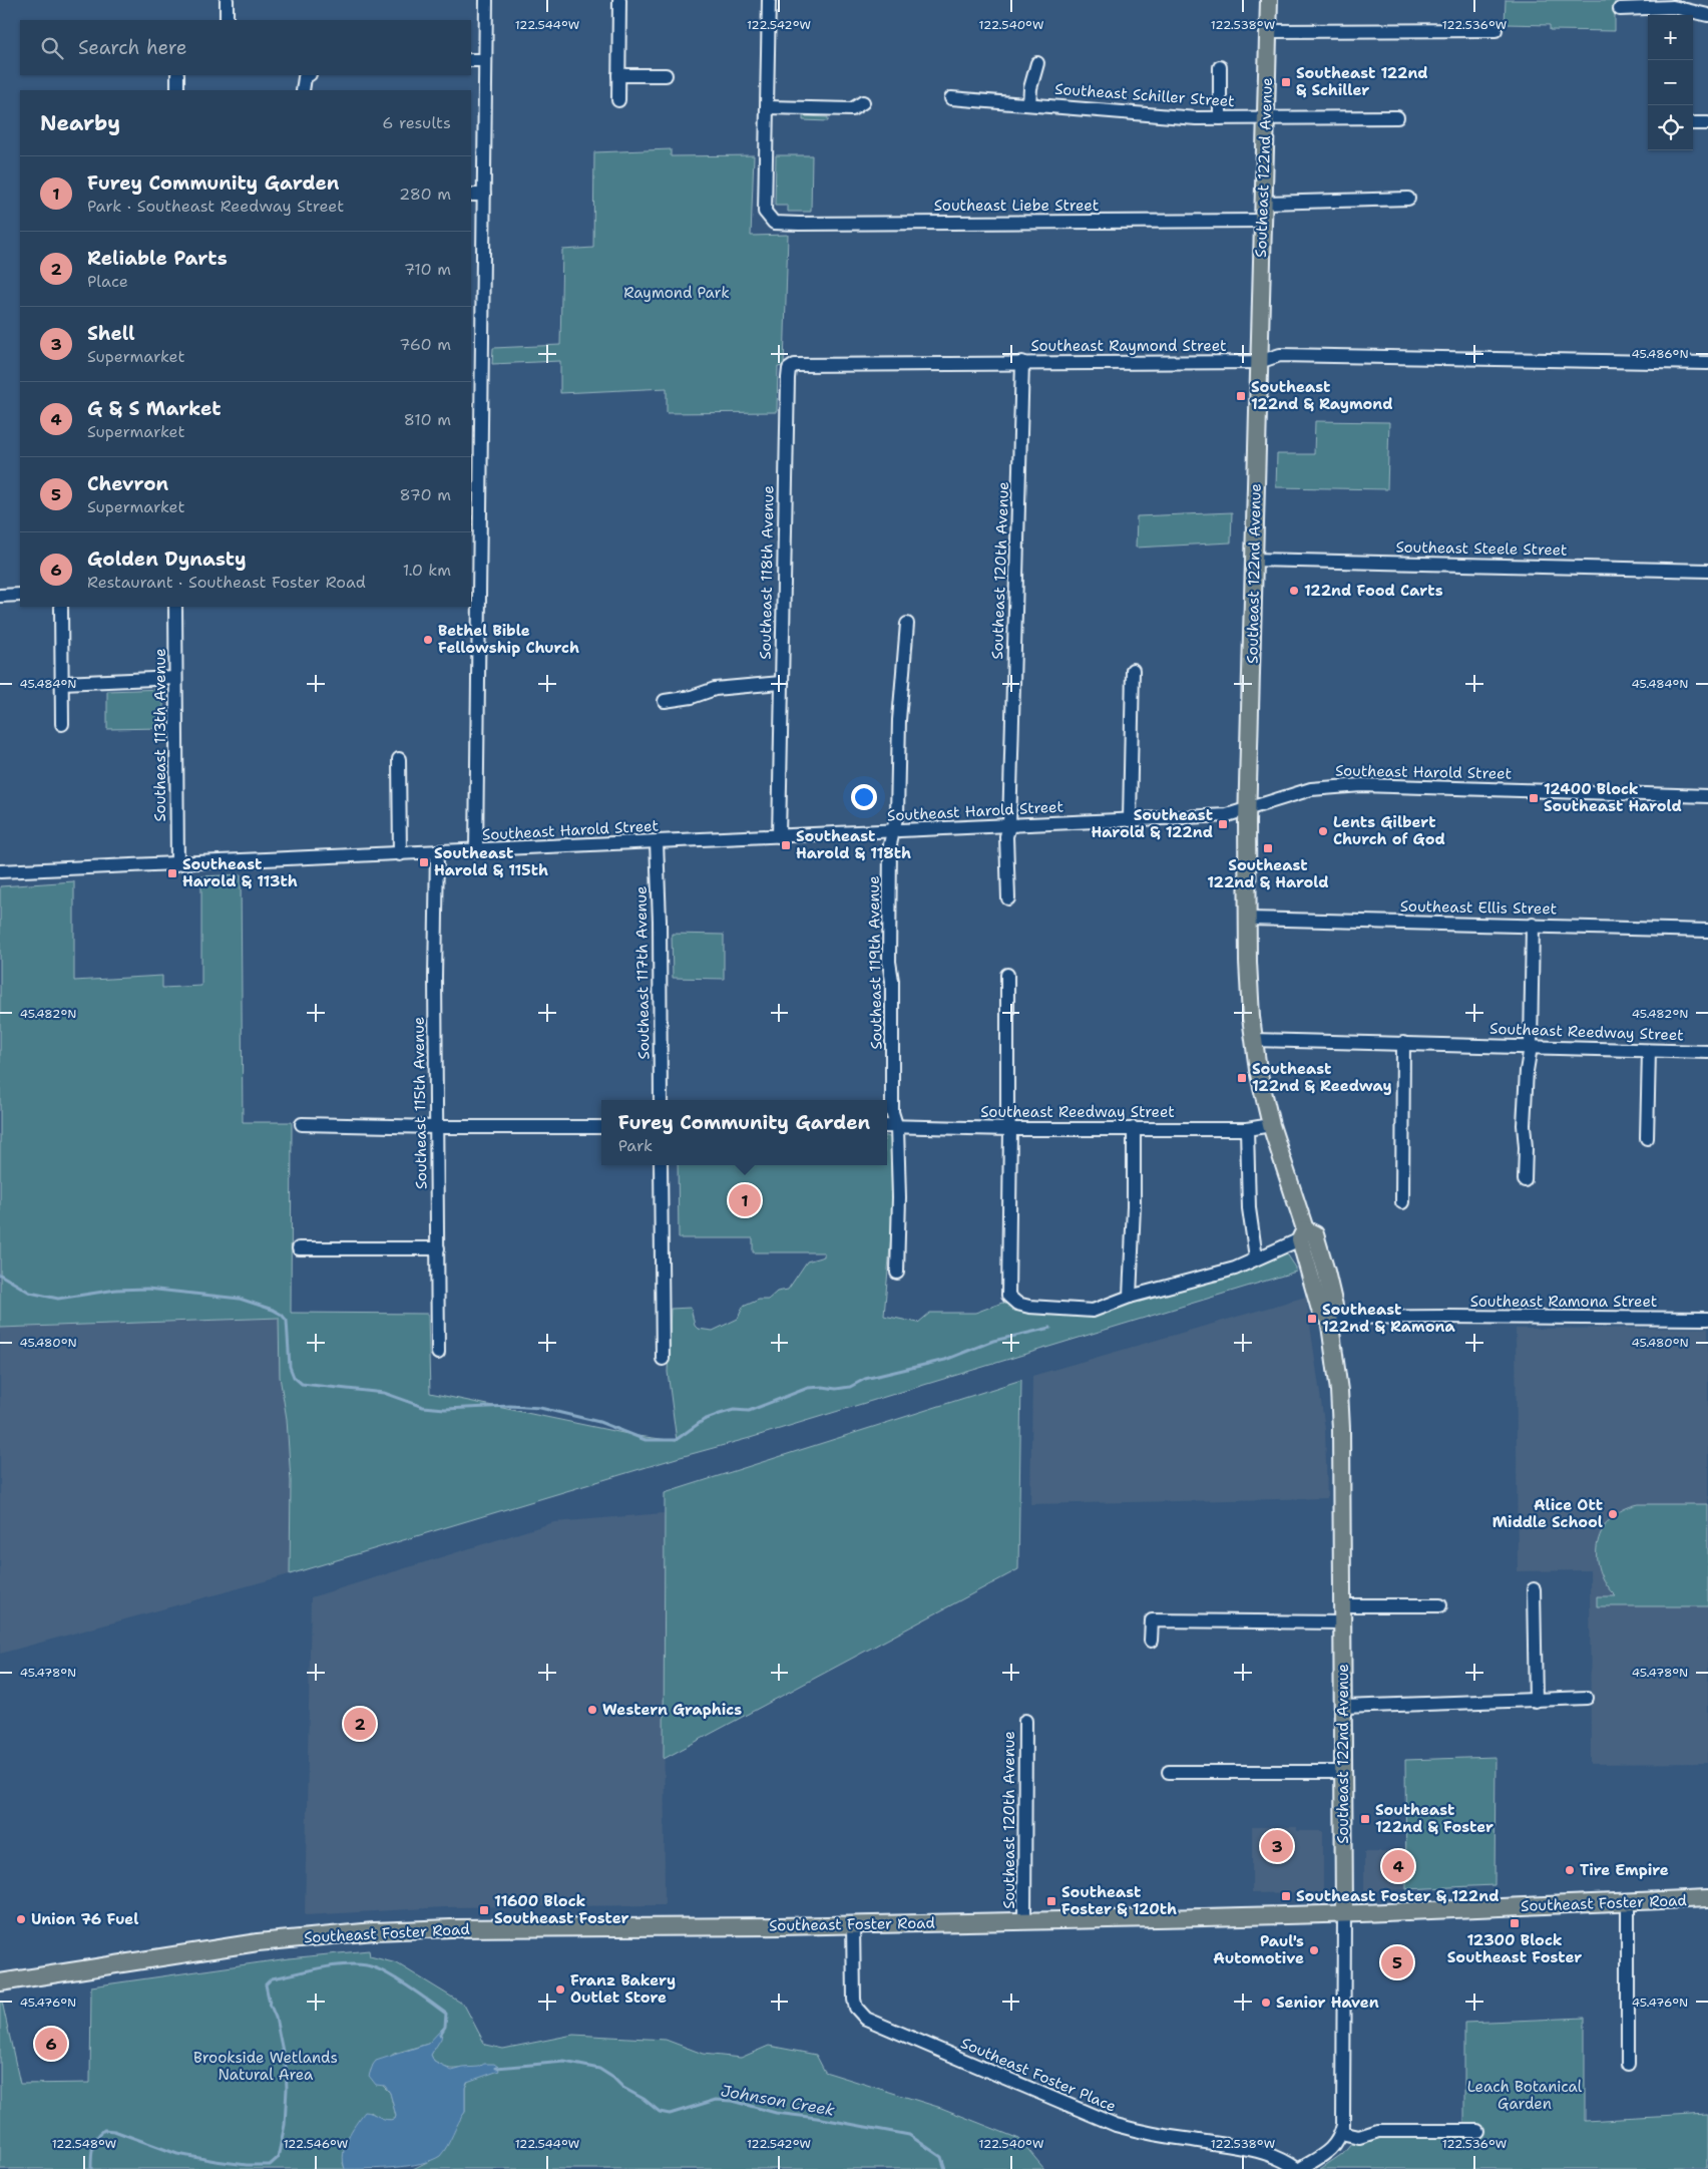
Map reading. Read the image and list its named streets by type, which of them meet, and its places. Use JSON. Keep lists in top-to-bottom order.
{
  "streets": {
    "main road": ["Southeast 122nd Avenue", "Southeast Foster Road"],
    "street": [
      "Southeast Schiller Street",
      "Southeast Liebe Street",
      "Southeast Raymond Street",
      "Southeast Steele Street",
      "Southeast 120th Avenue",
      "Southeast 118th Avenue",
      "Southeast 113th Avenue",
      "Southeast Harold Street",
      "Southeast Ellis Street",
      "Southeast 119th Avenue",
      "Southeast 117th Avenue",
      "Southeast Reedway Street",
      "Southeast 115th Avenue",
      "Southeast Ramona Street",
      "Southeast Foster Place"
    ]
  },
  "crossings": [
    ["Southeast Schiller Street", "Southeast 122nd Avenue"],
    ["Southeast 122nd Avenue", "Southeast Liebe Street"],
    ["Southeast 122nd Avenue", "Southeast Raymond Street"],
    ["Southeast 122nd Avenue", "Southeast Steele Street"],
    ["Southeast 122nd Avenue", "Southeast Harold Street"],
    ["Southeast 122nd Avenue", "Southeast Ellis Street"],
    ["Southeast 122nd Avenue", "Southeast Reedway Street"],
    ["Southeast 122nd Avenue", "Southeast Ramona Street"],
    ["Southeast 122nd Avenue", "Southeast Foster Road"],
    ["Southeast Raymond Street", "Southeast 120th Avenue"],
    ["Southeast Raymond Street", "Southeast 118th Avenue"],
    ["Southeast 120th Avenue", "Southeast Harold Street"],
    ["Southeast 120th Avenue", "Southeast Foster Road"],
    ["Southeast 118th Avenue", "Southeast Harold Street"],
    ["Southeast 113th Avenue", "Southeast Harold Street"],
    ["Southeast Harold Street", "Southeast 119th Avenue"],
    ["Southeast Harold Street", "Southeast 117th Avenue"],
    ["Southeast Harold Street", "Southeast 115th Avenue"],
    ["Southeast 119th Avenue", "Southeast Reedway Street"],
    ["Southeast Foster Road", "Southeast Foster Place"]
  ],
  "water": ["Johnson Creek"],
  "parks": ["Raymond Park", "Brookside Wetlands Natural Area", "Leach Botanical Garden"],
  "places": {
    "transit": [
      "Southeast 122nd & Schiller",
      "Southeast 122nd & Raymond",
      "12400 Block Southeast Harold",
      "Southeast Harold & 122nd",
      "Southeast Harold & 118th",
      "Southeast 122nd & Harold",
      "Southeast Harold & 115th",
      "Southeast Harold & 113th",
      "Southeast 122nd & Reedway",
      "Southeast 122nd & Ramona",
      "Southeast 122nd & Foster",
      "Southeast Foster & 122nd",
      "Southeast Foster & 120th",
      "11600 Block Southeast Foster",
      "12300 Block Southeast Foster"
    ],
    "other": [
      "122nd Food Carts",
      "Bethel Bible Fellowship Church",
      "Lents Gilbert Church of God",
      "Alice Ott Middle School",
      "Western Graphics",
      "Tire Empire",
      "Union 76 Fuel",
      "Paul's Automotive",
      "Franz Bakery Outlet Store",
      "Senior Haven"
    ]
  },
  "page": {
    "map_buttons": ["+", "−"],
    "search": "Search here",
    "heading": ["Nearby", "6 results"],
    "list": [
      {
        "mark": "1",
        "name": "Furey Community Garden",
        "note": "Park · Southeast Reedway Street",
        "value": "280 m"
      },
      {
        "mark": "2",
        "name": "Reliable Parts",
        "note": "Place",
        "value": "710 m"
      },
      {
        "mark": "3",
        "name": "Shell",
        "note": "Supermarket",
        "value": "760 m"
      },
      {
        "mark": "4",
        "name": "G & S Market",
        "note": "Supermarket",
        "value": "810 m"
      },
      {
        "mark": "5",
        "name": "Chevron",
        "note": "Supermarket",
        "value": "870 m"
      },
      {
        "mark": "6",
        "name": "Golden Dynasty",
        "note": "Restaurant · Southeast Foster Road",
        "value": "1.0 km"
      }
    ],
    "popup": ["Furey Community Garden", "Park"],
    "pins": [
      "1",
      "2",
      "3",
      "4",
      "5",
      "6"
    ]
  },
  "coordinates": [
    "122.544°W",
    "122.542°W",
    "122.540°W",
    "122.538°W",
    "122.536°W",
    "45.486°N",
    "45.484°N",
    "45.482°N",
    "45.480°N",
    "45.478°N",
    "45.476°N",
    "122.548°W",
    "122.546°W"
  ]
}
